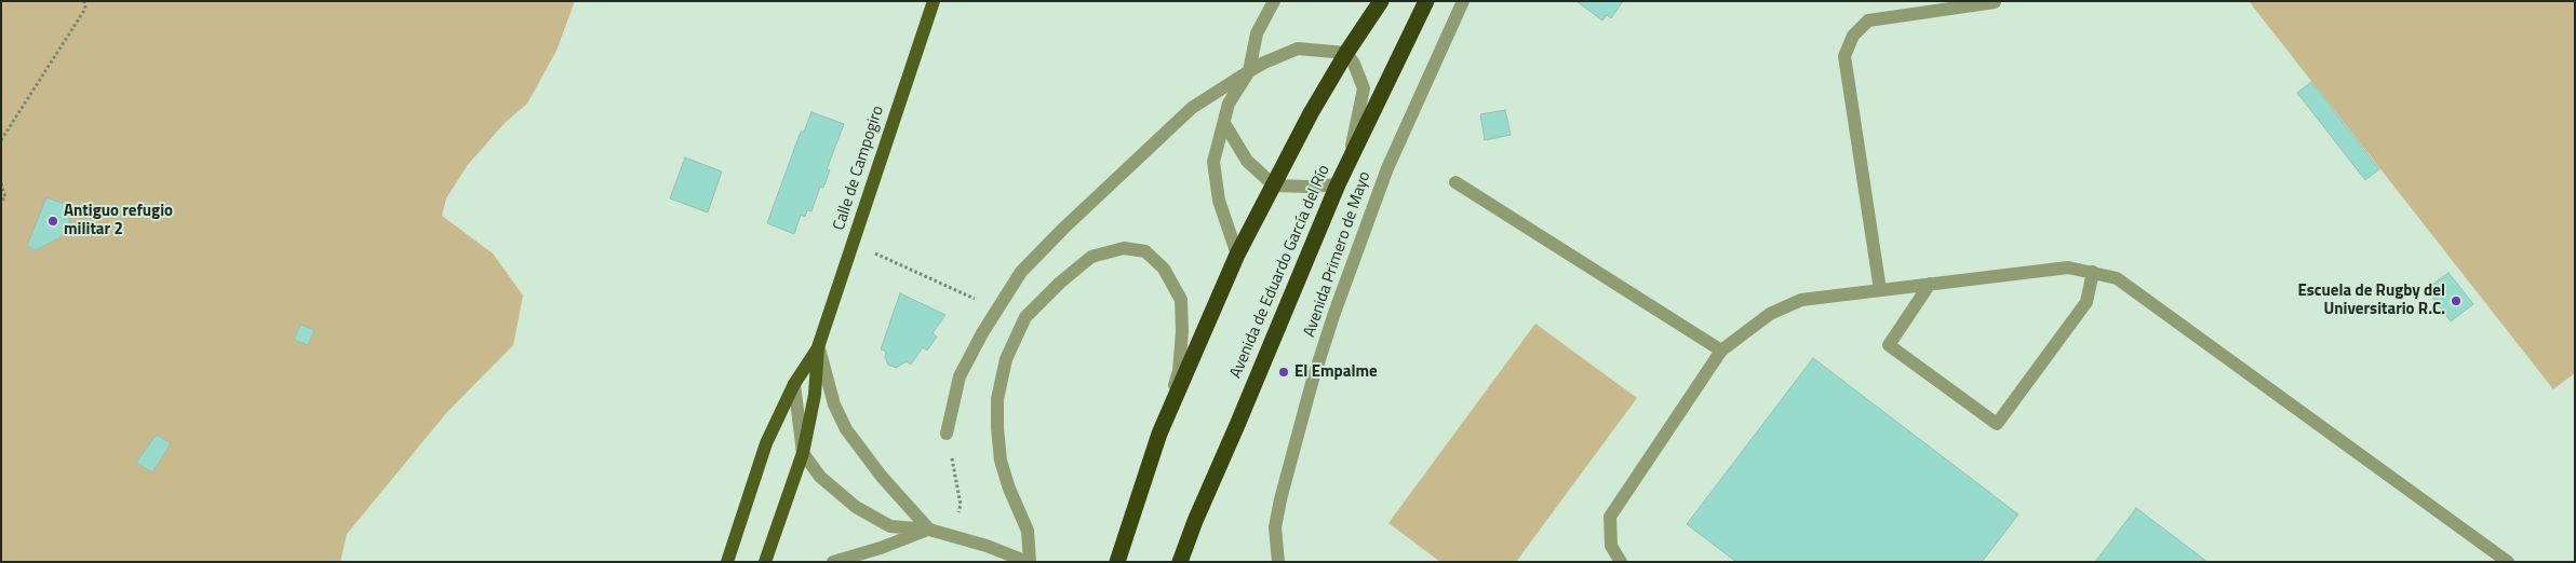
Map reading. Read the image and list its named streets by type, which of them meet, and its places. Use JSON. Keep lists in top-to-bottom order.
{
  "streets": {
    "highway": ["Avenida de Eduardo García del Río"],
    "main road": ["Calle de Campogiro"],
    "street": ["Avenida Primero de Mayo"]
  },
  "places": ["Antiguo refugio militar 2", "Escuela de Rugby del Universitario R.C.", "El Empalme"]
}
